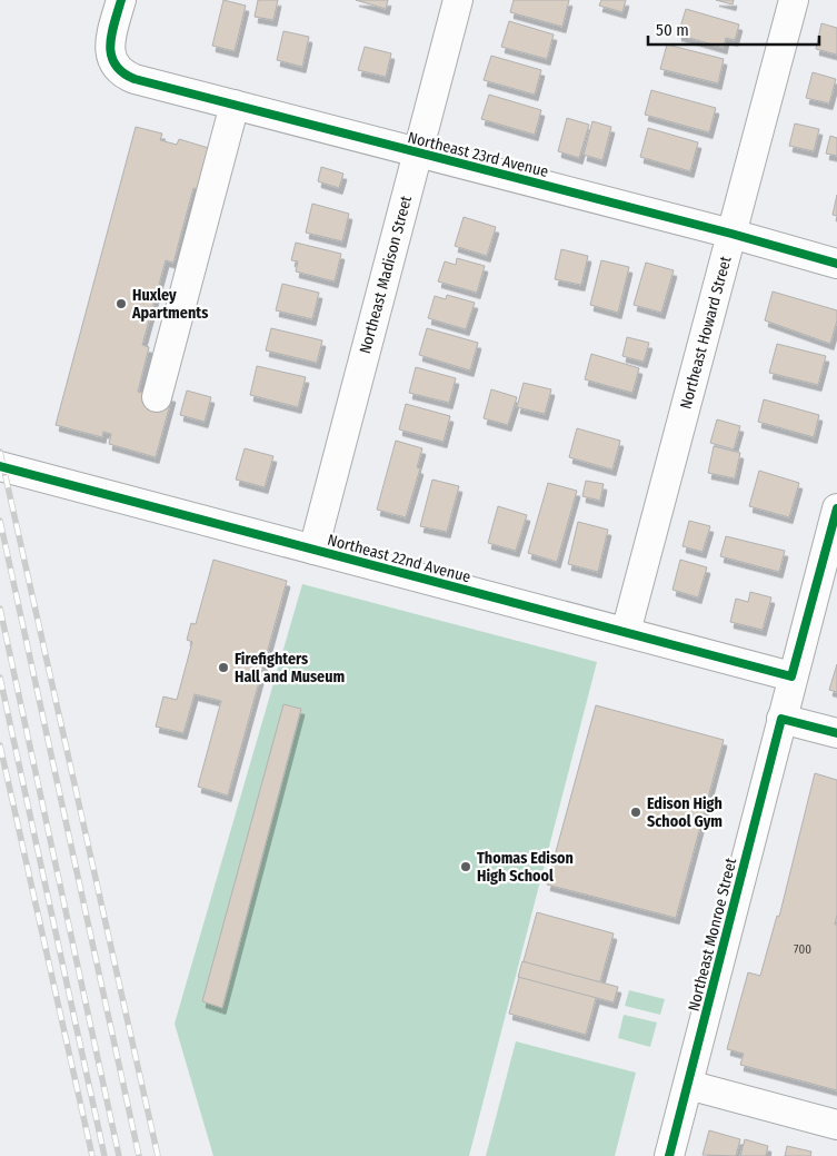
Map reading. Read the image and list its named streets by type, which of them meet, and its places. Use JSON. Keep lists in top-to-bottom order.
{
  "streets": {
    "street": [
      "Northeast 23rd Avenue",
      "Northeast Madison Street",
      "Northeast Howard Street",
      "Northeast 22nd Avenue",
      "Northeast Monroe Street"
    ]
  },
  "crossings": [
    ["Northeast 23rd Avenue", "Northeast Madison Street"],
    ["Northeast 23rd Avenue", "Northeast Howard Street"],
    ["Northeast Madison Street", "Northeast 22nd Avenue"],
    ["Northeast Howard Street", "Northeast 22nd Avenue"],
    ["Northeast 22nd Avenue", "Northeast Monroe Street"]
  ],
  "places": [
    "Huxley Apartments",
    "Firefighters Hall and Museum",
    "Edison High School Gym",
    "Thomas Edison High School"
  ],
  "house_numbers": ["700"],
  "scale_bar": "50 m"
}
